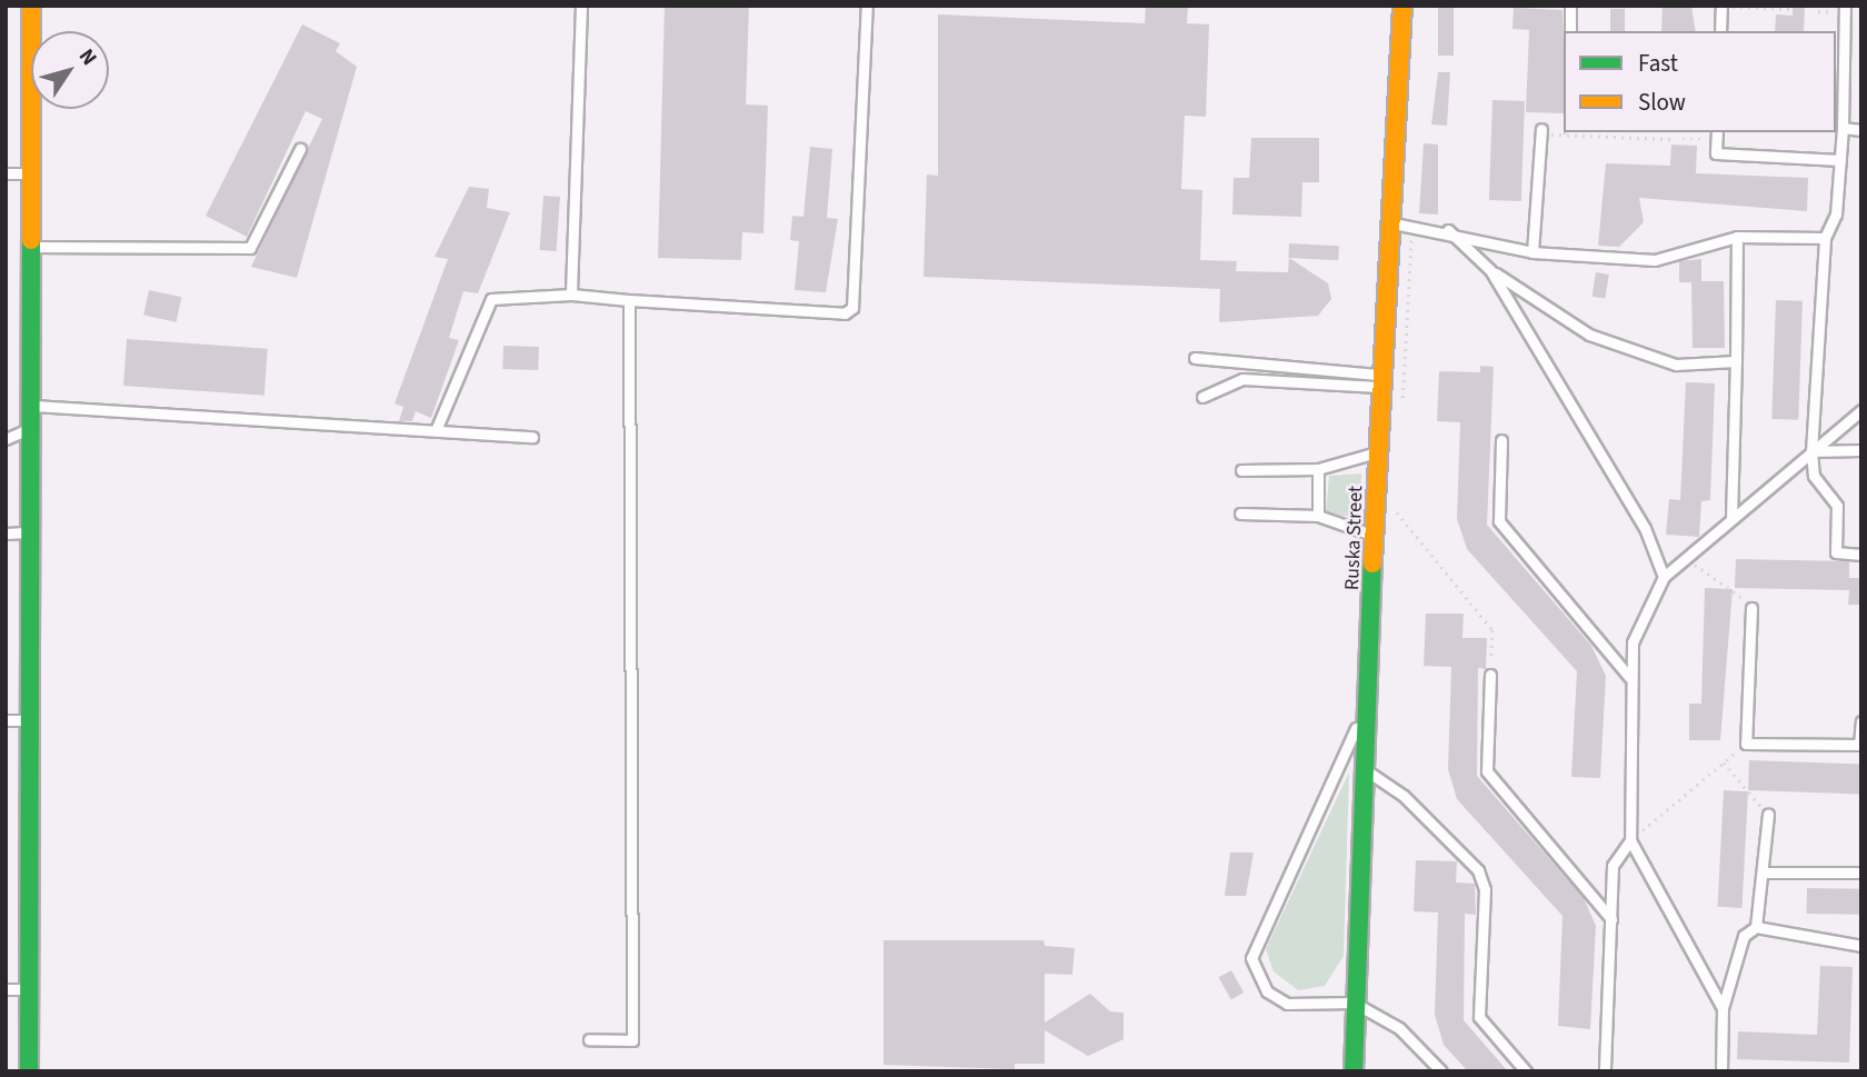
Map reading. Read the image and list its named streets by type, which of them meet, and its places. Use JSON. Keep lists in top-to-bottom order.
{
  "streets": {
    "street": ["Ruska Street"]
  },
  "legend": ["Fast", "Slow"],
  "north": "top right"
}
